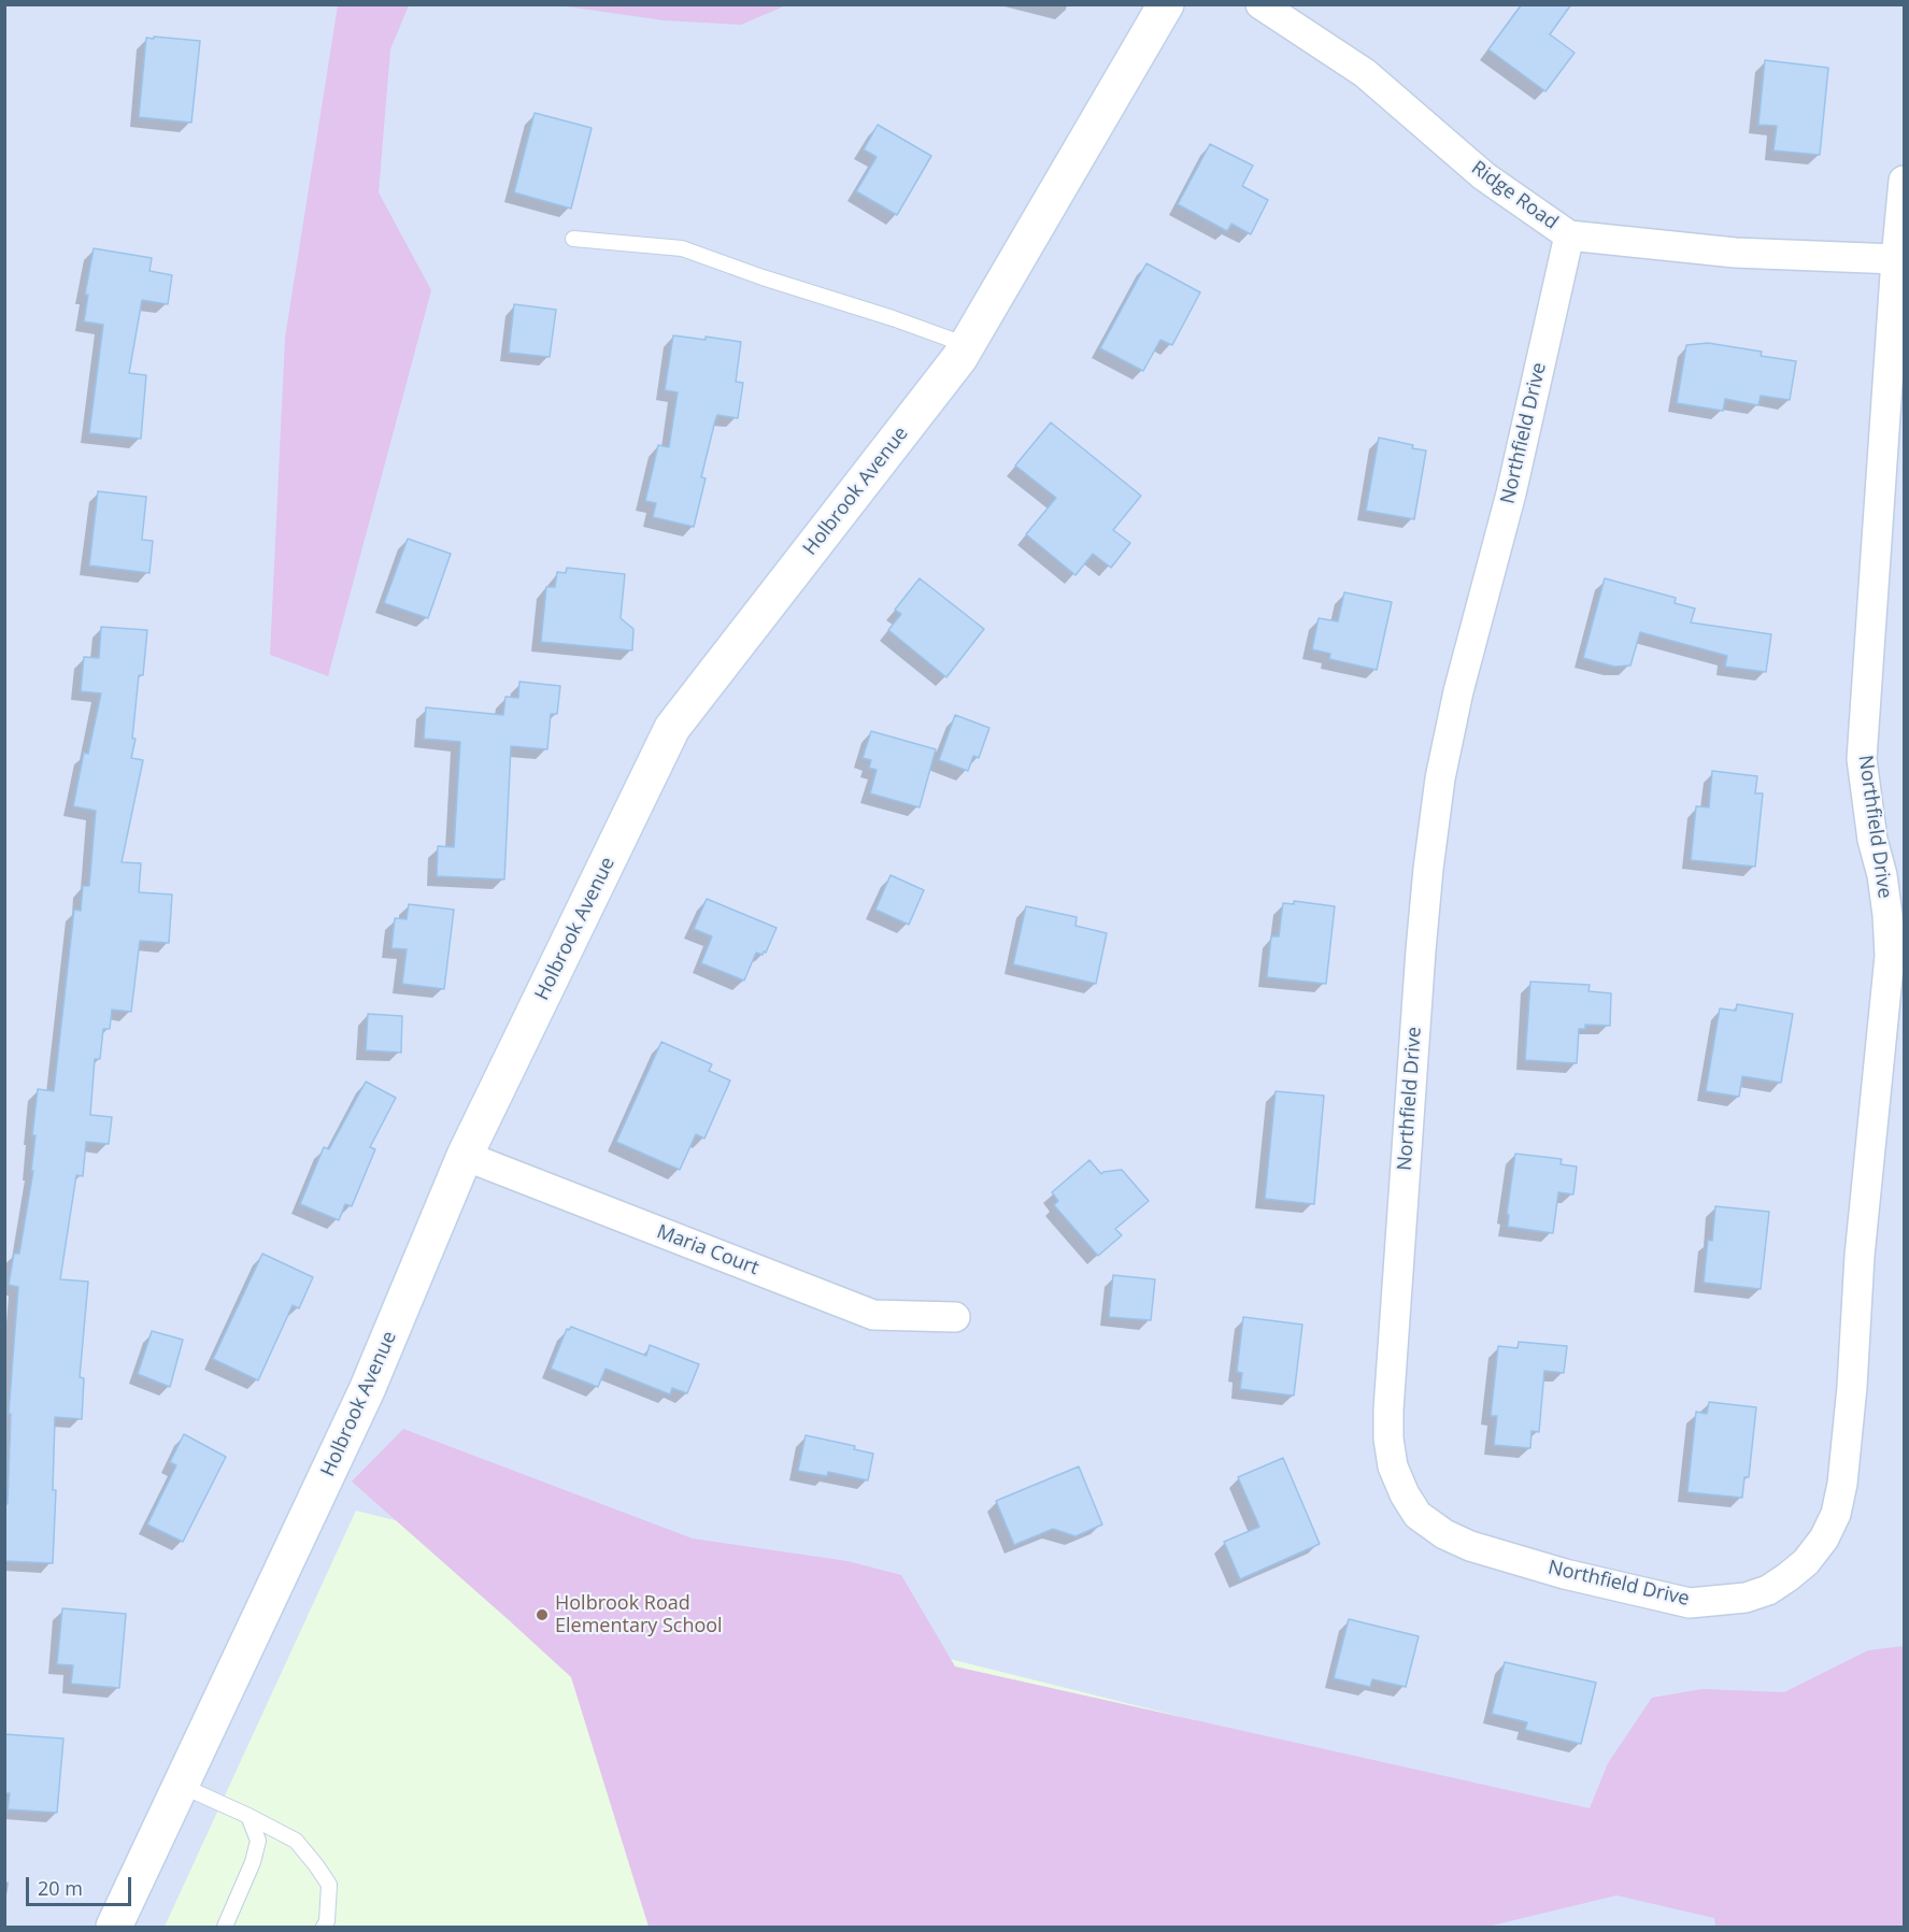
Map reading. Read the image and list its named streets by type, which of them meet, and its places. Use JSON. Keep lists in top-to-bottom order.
{
  "streets": {
    "street": [
      "Ridge Road",
      "Northfield Drive",
      "Holbrook Avenue",
      "Maria Court"
    ]
  },
  "crossings": [
    ["Ridge Road", "Northfield Drive"],
    ["Holbrook Avenue", "Maria Court"]
  ],
  "places": ["Holbrook Road Elementary School"],
  "scale_bar": "20 m"
}
